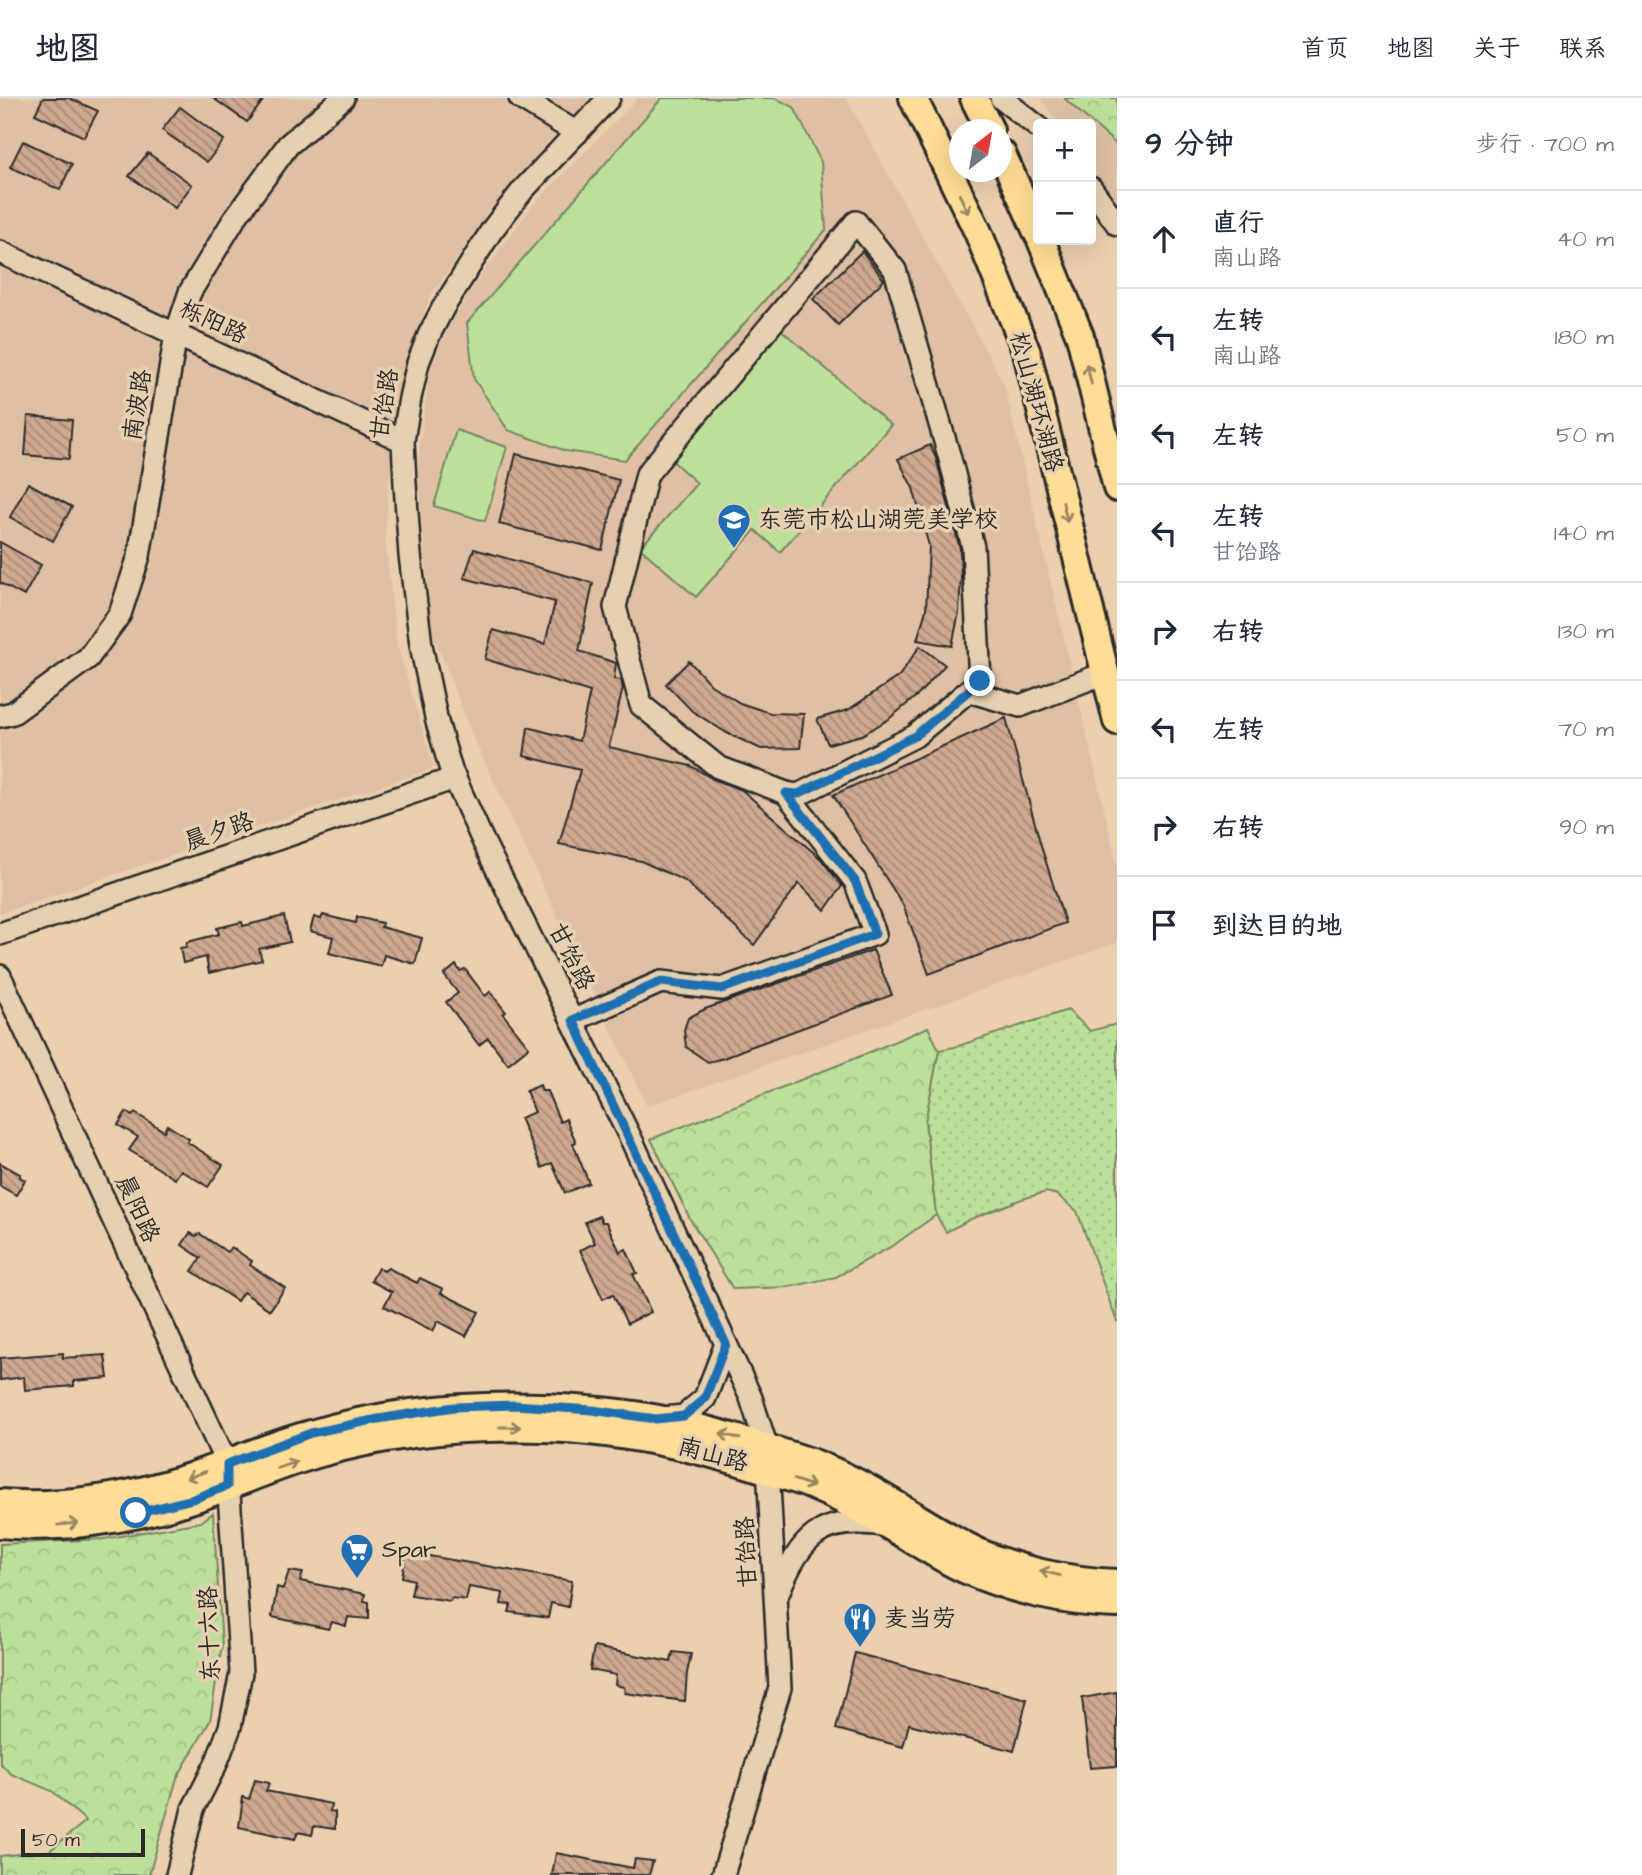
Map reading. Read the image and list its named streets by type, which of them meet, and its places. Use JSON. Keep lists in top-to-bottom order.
{
  "streets": {
    "main road": ["松山湖环湖路", "南山路"],
    "street": [
      "栎阳路",
      "甘饴路",
      "南波路",
      "晨夕路",
      "晨阳路",
      "东十六路"
    ]
  },
  "crossings": [
    ["栎阳路", "甘饴路"],
    ["栎阳路", "南波路"],
    ["甘饴路", "晨夕路"],
    ["甘饴路", "南山路"],
    ["晨阳路", "南山路"],
    ["晨阳路", "东十六路"],
    ["南山路", "东十六路"]
  ],
  "places": {
    "school or university": ["东莞市松山湖莞美学校"],
    "supermarket": ["Spar"],
    "restaurant": ["麦当劳"]
  },
  "scale_bar": "50 m",
  "north": "top right",
  "page": {
    "header": "地图",
    "nav": [
      "首页",
      "地图",
      "关于",
      "联系"
    ],
    "heading": ["9 分钟", "步行 · 700 m"],
    "map_buttons": ["+", "−"],
    "list": [
      ["直行", "南山路", "40 m"],
      ["左转", "南山路", "180 m"],
      ["左转", "50 m"],
      ["左转", "甘饴路", "140 m"],
      ["右转", "130 m"],
      ["左转", "70 m"],
      ["右转", "90 m"],
      "到达目的地"
    ],
    "scale": "50 m"
  }
}
